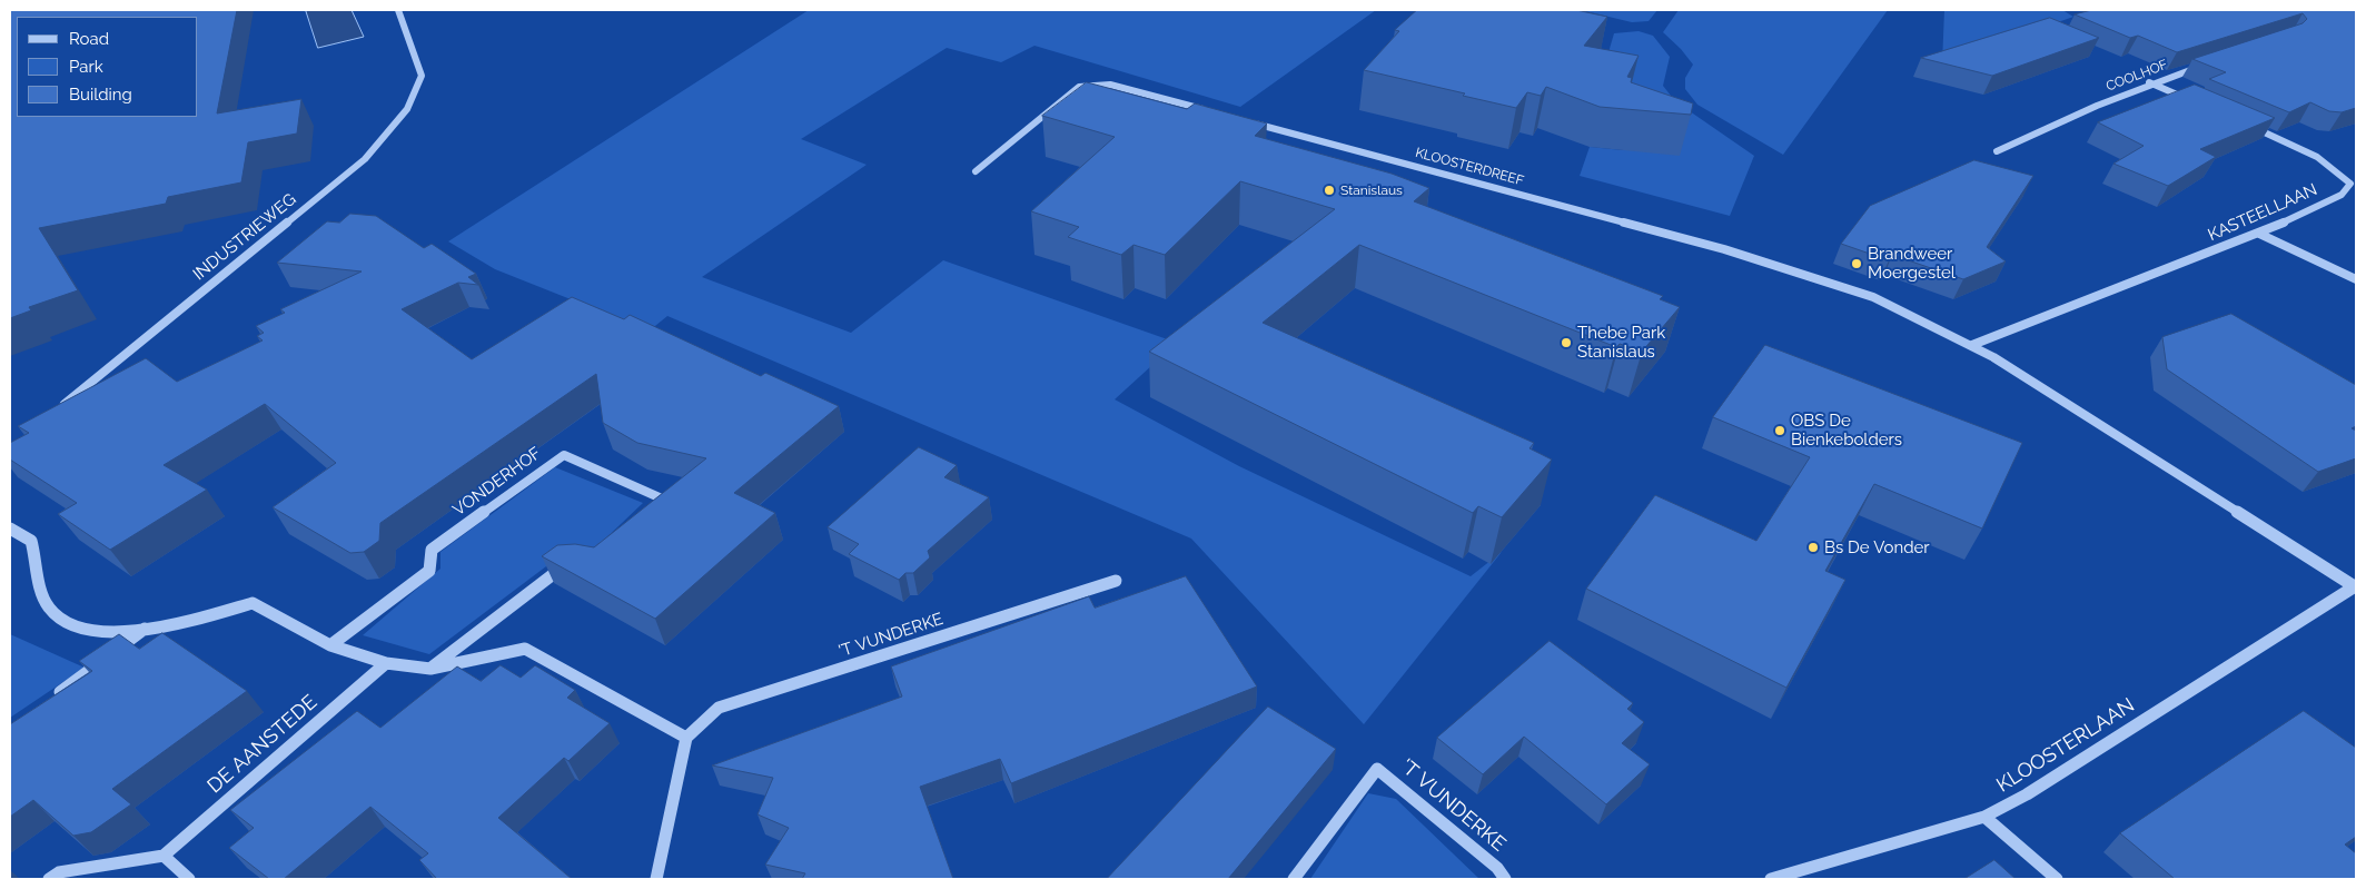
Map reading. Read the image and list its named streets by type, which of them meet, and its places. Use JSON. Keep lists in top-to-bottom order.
{
  "streets": {
    "street": [
      "COOLHOF",
      "KLOOSTERDREEF",
      "KASTEELLAAN",
      "INDUSTRIEWEG",
      "VONDERHOF",
      "'T VUNDERKE",
      "DE AANSTEDE",
      "KLOOSTERLAAN"
    ]
  },
  "crossings": [
    ["KLOOSTERDREEF", "KASTEELLAAN"],
    ["KLOOSTERDREEF", "KLOOSTERLAAN"],
    ["KASTEELLAAN", "KLOOSTERLAAN"]
  ],
  "places": [
    "Stanislaus",
    "Brandweer Moergestel",
    "Thebe Park Stanislaus",
    "OBS De Bienkebolders",
    "Bs De Vonder"
  ],
  "legend": ["Road", "Park", "Building"]
}
